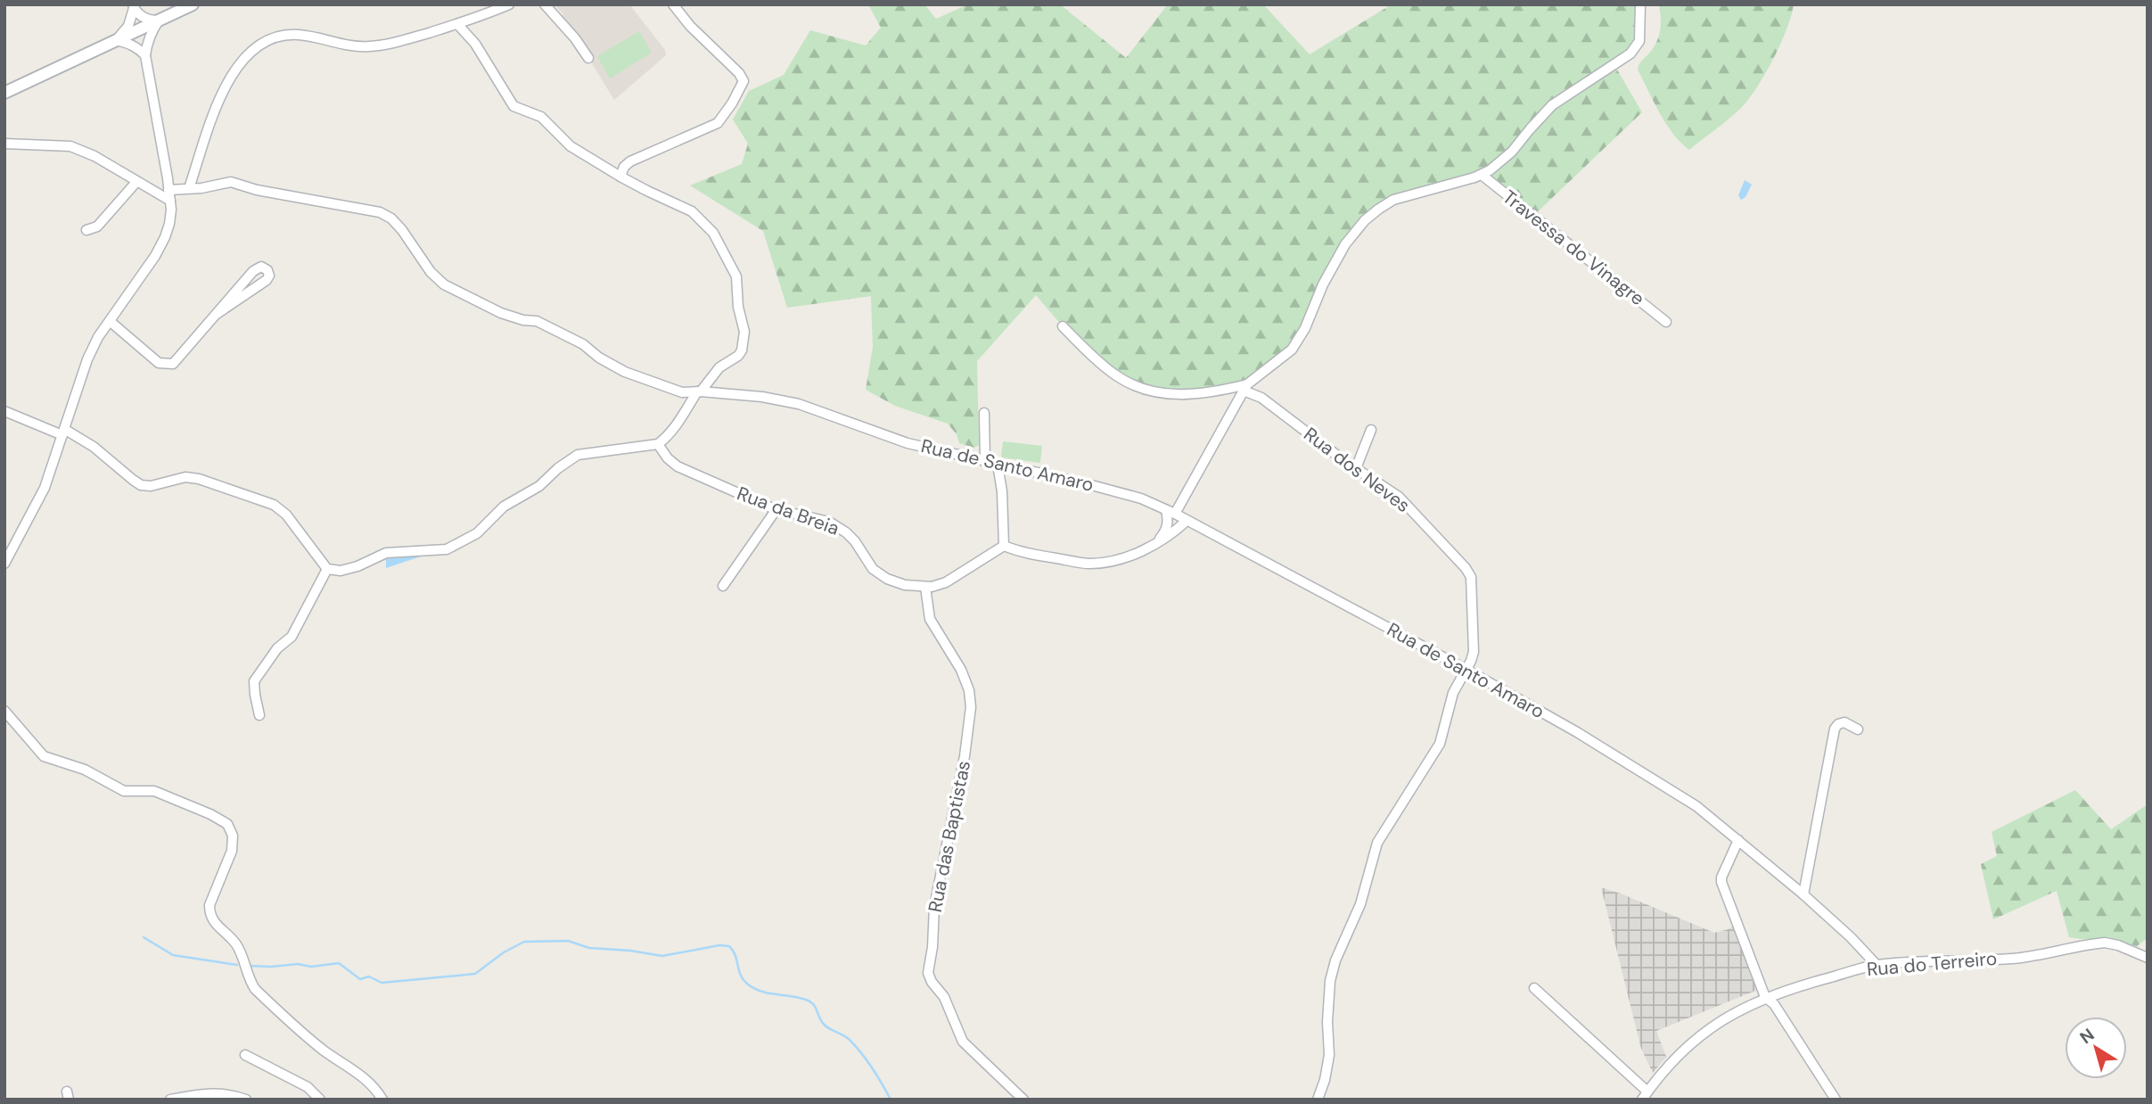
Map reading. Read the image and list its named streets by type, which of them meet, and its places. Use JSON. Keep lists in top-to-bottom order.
{
  "streets": {
    "street": [
      "Travessa do Vinagre",
      "Rua de Santo Amaro",
      "Rua dos Neves",
      "Rua da Breia",
      "Rua das Baptistas",
      "Rua do Terreiro"
    ]
  },
  "crossings": [
    ["Rua de Santo Amaro", "Rua dos Neves"],
    ["Rua de Santo Amaro", "Rua do Terreiro"],
    ["Rua da Breia", "Rua das Baptistas"]
  ],
  "north": "top left"
}
